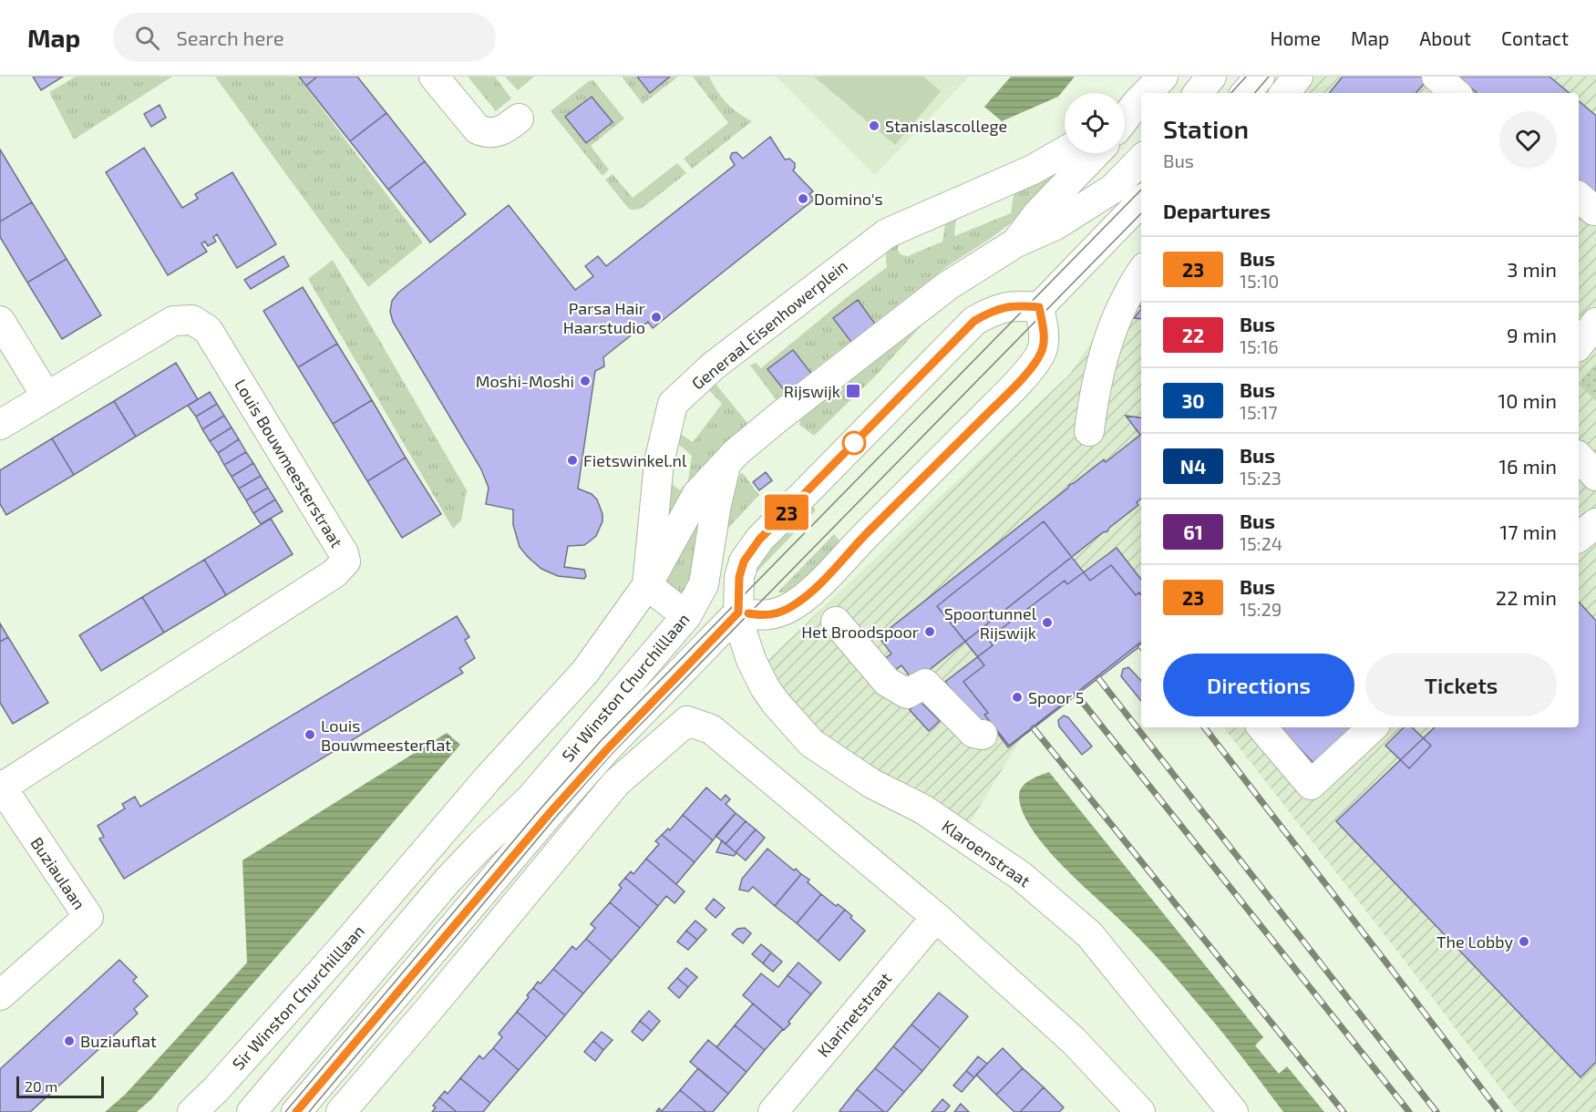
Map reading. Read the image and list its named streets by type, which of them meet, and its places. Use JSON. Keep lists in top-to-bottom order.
{
  "streets": {
    "street": [
      "Generaal Eisenhowerplein",
      "Louis Bouwmeesterstraat",
      "Sir Winston Churchilllaan",
      "Klaroenstraat",
      "Buziaulaan",
      "Klarinetstraat"
    ]
  },
  "crossings": [
    ["Generaal Eisenhowerplein", "Sir Winston Churchilllaan"],
    ["Louis Bouwmeesterstraat", "Buziaulaan"],
    ["Sir Winston Churchilllaan", "Klaroenstraat"]
  ],
  "places": {
    "other": [
      "Stanislascollege",
      "Domino's",
      "Parsa Hair Haarstudio",
      "Moshi-Moshi",
      "Fietswinkel.nl",
      "Spoortunnel Rijswijk",
      "Het Broodspoor",
      "Spoor 5",
      "Louis Bouwmeesterflat",
      "The Lobby",
      "Buziauflat"
    ],
    "transit": ["Rijswijk"]
  },
  "lines": ["bus line 23"],
  "scale_bar": "20 m",
  "page": {
    "header": "Map",
    "search": "Search here",
    "nav": [
      "Home",
      "Map",
      "About",
      "Contact"
    ],
    "on_map": "23",
    "heading": [
      ["Station", "Bus"],
      "Departures"
    ],
    "list": [
      {
        "mark": "23",
        "name": "Bus",
        "note": "15:10",
        "value": "3 min"
      },
      {
        "mark": "22",
        "name": "Bus",
        "note": "15:16",
        "value": "9 min"
      },
      {
        "mark": "30",
        "name": "Bus",
        "note": "15:17",
        "value": "10 min"
      },
      {
        "mark": "N4",
        "name": "Bus",
        "note": "15:23",
        "value": "16 min"
      },
      {
        "mark": "61",
        "name": "Bus",
        "note": "15:24",
        "value": "17 min"
      },
      {
        "mark": "23",
        "name": "Bus",
        "note": "15:29",
        "value": "22 min"
      }
    ],
    "buttons": ["Directions", "Tickets"],
    "scale": "20 m"
  }
}
